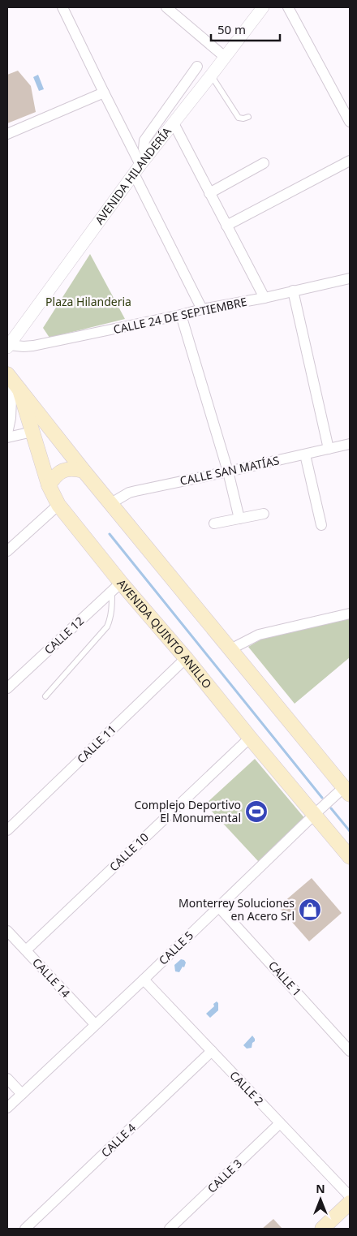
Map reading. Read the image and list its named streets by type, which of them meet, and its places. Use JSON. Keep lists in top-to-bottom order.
{
  "streets": {
    "main road": ["AVENIDA QUINTO ANILLO"],
    "street": [
      "AVENIDA HILANDERÍA",
      "CALLE 24 DE SEPTIEMBRE",
      "CALLE SAN MATÍAS",
      "CALLE 12",
      "CALLE 11",
      "CALLE 10",
      "CALLE 5",
      "CALLE 14",
      "CALLE 1",
      "CALLE 2",
      "CALLE 4",
      "CALLE 3"
    ]
  },
  "crossings": [
    ["AVENIDA HILANDERÍA", "CALLE 24 DE SEPTIEMBRE"],
    ["AVENIDA QUINTO ANILLO", "CALLE 12"],
    ["AVENIDA QUINTO ANILLO", "CALLE 11"],
    ["AVENIDA QUINTO ANILLO", "CALLE 10"],
    ["AVENIDA QUINTO ANILLO", "CALLE 5"],
    ["CALLE 10", "CALLE 14"],
    ["CALLE 5", "CALLE 14"],
    ["CALLE 5", "CALLE 1"],
    ["CALLE 5", "CALLE 2"],
    ["CALLE 2", "CALLE 4"],
    ["CALLE 2", "CALLE 3"]
  ],
  "parks": ["Plaza Hilanderia"],
  "places": {
    "sports": ["Complejo Deportivo El Monumental"],
    "shop": ["Monterrey Soluciones en Acero Srl"]
  },
  "scale_bar": "50 m",
  "north": "top"
}
